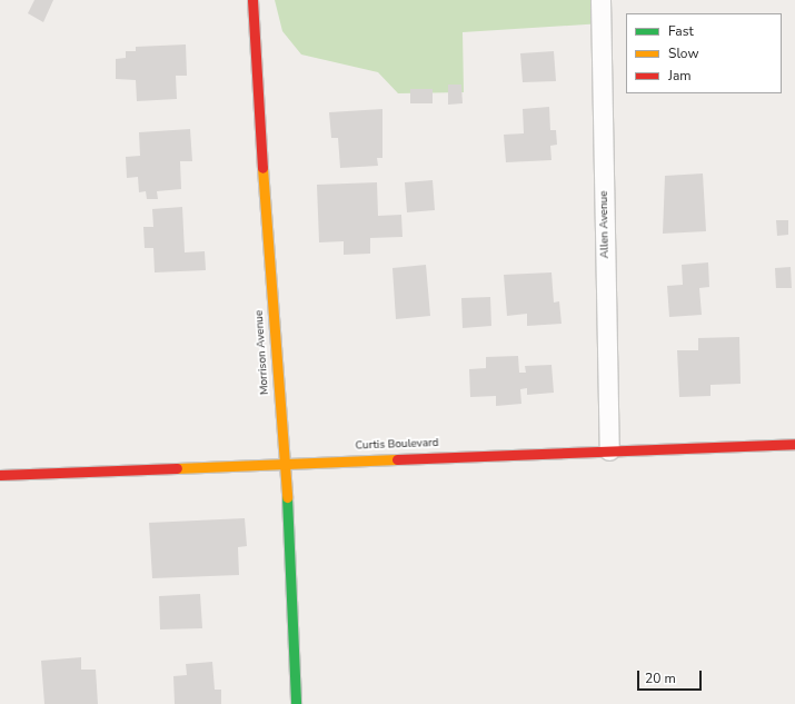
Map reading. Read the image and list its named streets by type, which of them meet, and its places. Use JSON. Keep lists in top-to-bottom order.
{
  "streets": {
    "street": ["Allen Avenue", "Morrison Avenue", "Curtis Boulevard"]
  },
  "crossings": [
    ["Allen Avenue", "Curtis Boulevard"],
    ["Morrison Avenue", "Curtis Boulevard"]
  ],
  "legend": ["Fast", "Slow", "Jam"],
  "scale_bar": "20 m"
}
